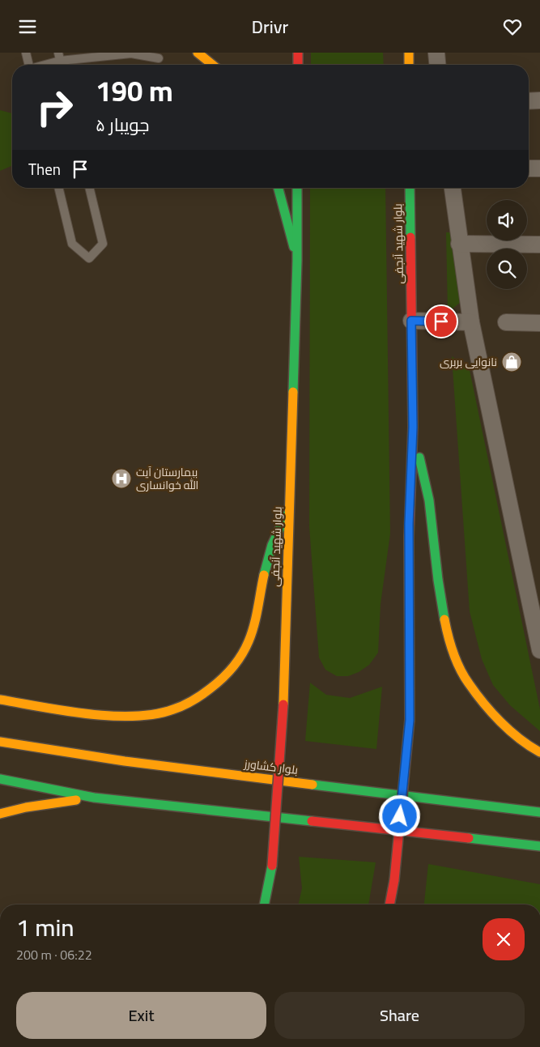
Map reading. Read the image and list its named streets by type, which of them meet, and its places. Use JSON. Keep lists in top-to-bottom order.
{
  "streets": {
    "main road": ["بلوار شهید آنجفی", "بلوار کشاورز"]
  },
  "places": {
    "shop": ["نانوایی بربری"],
    "hospital": ["بیمارستان آیت الله خوانساری"]
  },
  "page": {
    "header": "Drivr",
    "turn": ["190 m", "جویبار ۵"],
    "then": "Then",
    "heading": ["1 min", "200 m · 06:22"],
    "buttons": ["Exit", "Share"]
  }
}
